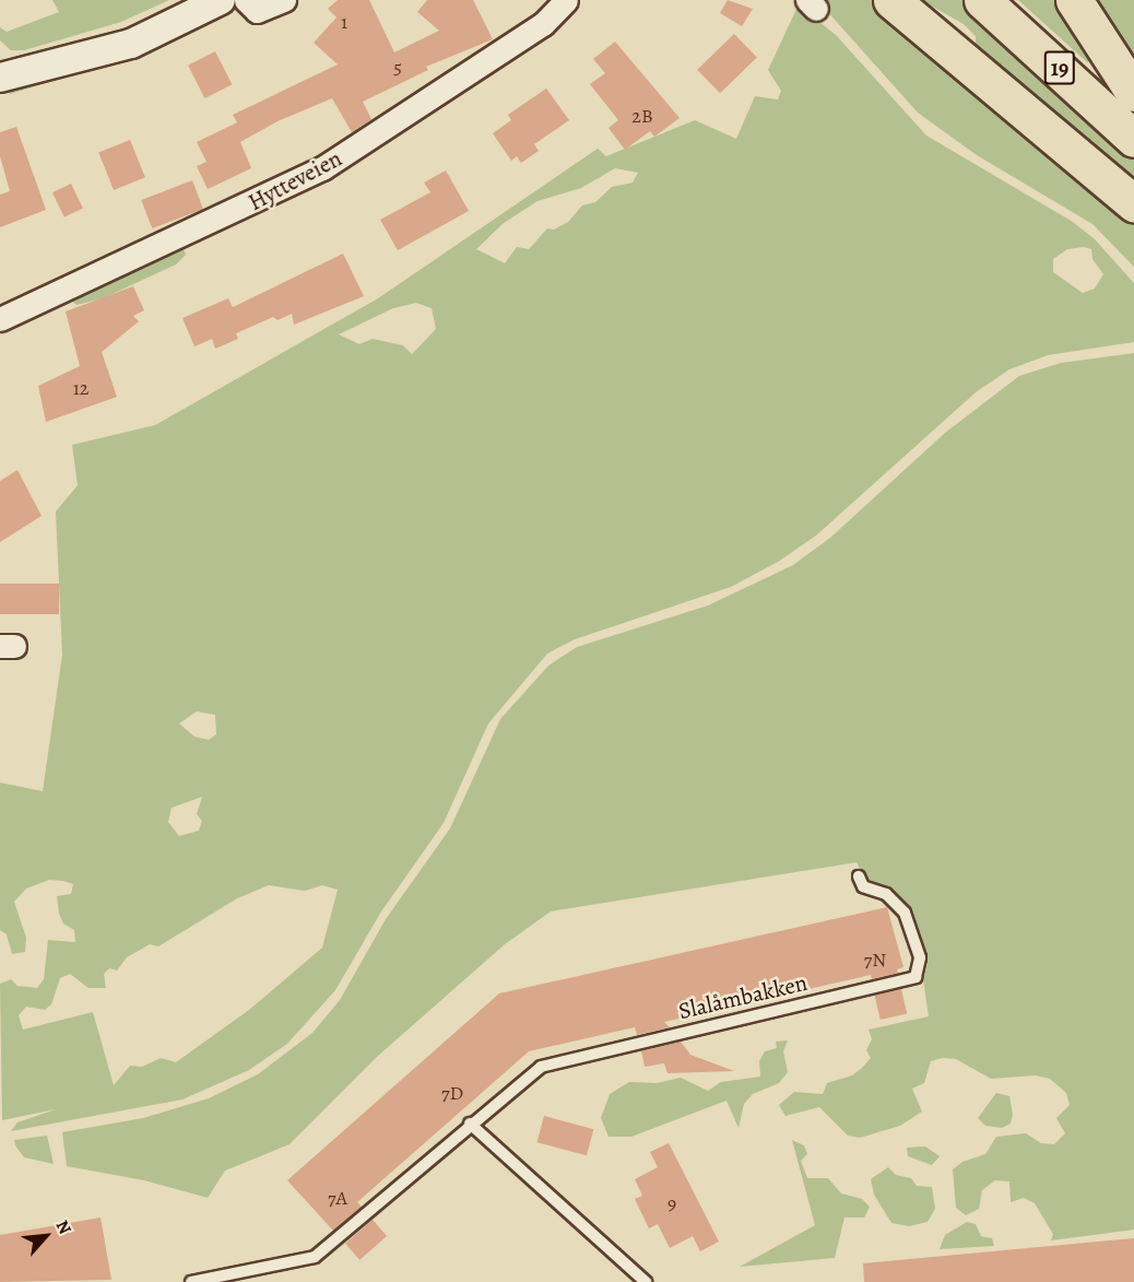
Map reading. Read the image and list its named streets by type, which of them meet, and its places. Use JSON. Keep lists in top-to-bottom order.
{
  "streets": {
    "highway": ["19"],
    "street": ["Hytteveien"],
    "lane": ["Slalåmbakken"]
  },
  "house_numbers": [
    "1",
    "5",
    "2B",
    "12",
    "7N",
    "7D",
    "7A",
    "9"
  ],
  "north": "top right"
}
